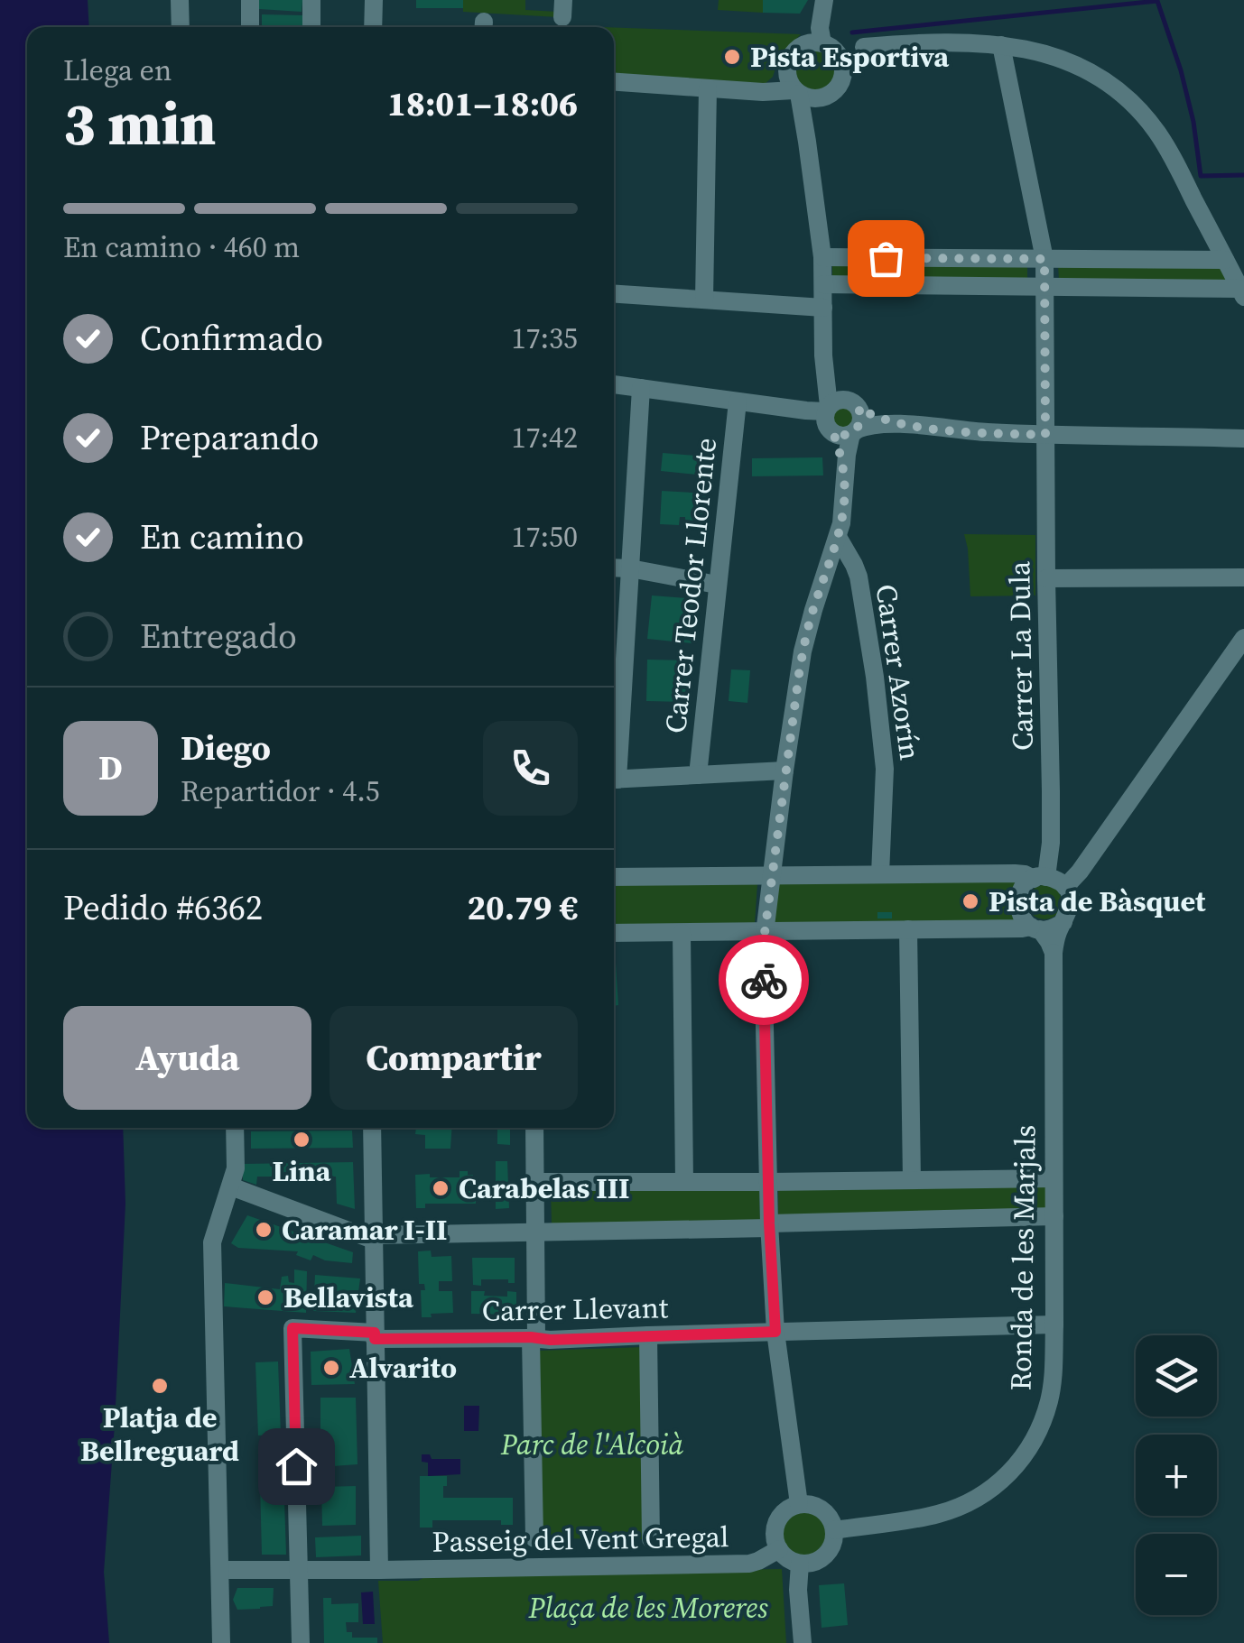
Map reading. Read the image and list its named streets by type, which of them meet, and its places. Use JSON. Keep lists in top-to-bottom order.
{
  "streets": {
    "street": [
      "Carrer Teodor Llorente",
      "Carrer La Dula",
      "Carrer Azorín",
      "Ronda de les Marjals",
      "Carrer Llevant",
      "Passeig del Vent Gregal"
    ]
  },
  "crossings": [
    ["Ronda de les Marjals", "Carrer Llevant"],
    ["Ronda de les Marjals", "Passeig del Vent Gregal"],
    ["Carrer Llevant", "Passeig del Vent Gregal"]
  ],
  "parks": ["Parc de l'Alcoià", "Plaça de les Moreres"],
  "places": [
    "Pista Esportiva",
    "Pista de Bàsquet",
    "Lina",
    "Carabelas III",
    "Caramar I-II",
    "Bellavista",
    "Alvarito",
    "Platja de Bellreguard"
  ],
  "page": {
    "heading": ["3 min", "Llega en", "18:01–18:06"],
    "panel": [
      "Diego",
      "Repartidor · 4.5",
      "Pedido #6362",
      "20.79 €"
    ],
    "bar": "En camino · 460 m",
    "list": [
      ["Confirmado", "17:35"],
      ["Preparando", "17:42"],
      ["En camino", "17:50"],
      "Entregado"
    ],
    "round": "D",
    "buttons": ["Ayuda", "Compartir"],
    "map_buttons": ["+", "−"]
  }
}
